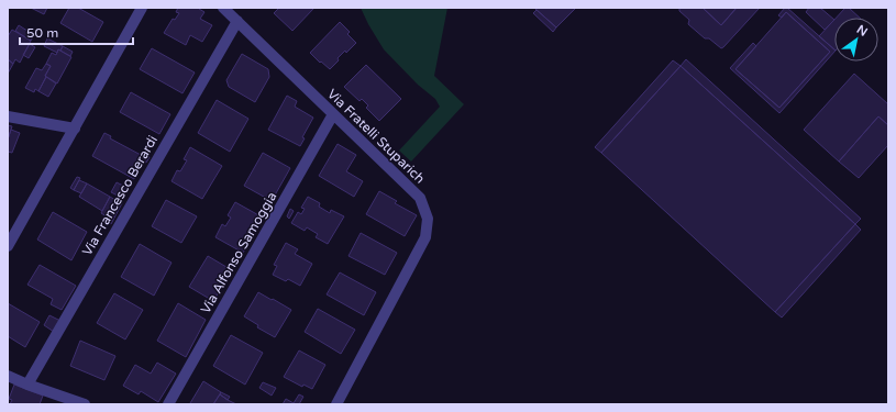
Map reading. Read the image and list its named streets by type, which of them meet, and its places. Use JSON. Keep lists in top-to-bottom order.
{
  "streets": {
    "street": ["Via Fratelli Stuparich", "Via Francesco Berardi", "Via Alfonso Samoggia"]
  },
  "crossings": [
    ["Via Fratelli Stuparich", "Via Francesco Berardi"],
    ["Via Fratelli Stuparich", "Via Alfonso Samoggia"]
  ],
  "scale_bar": "50 m",
  "north": "top right"
}
